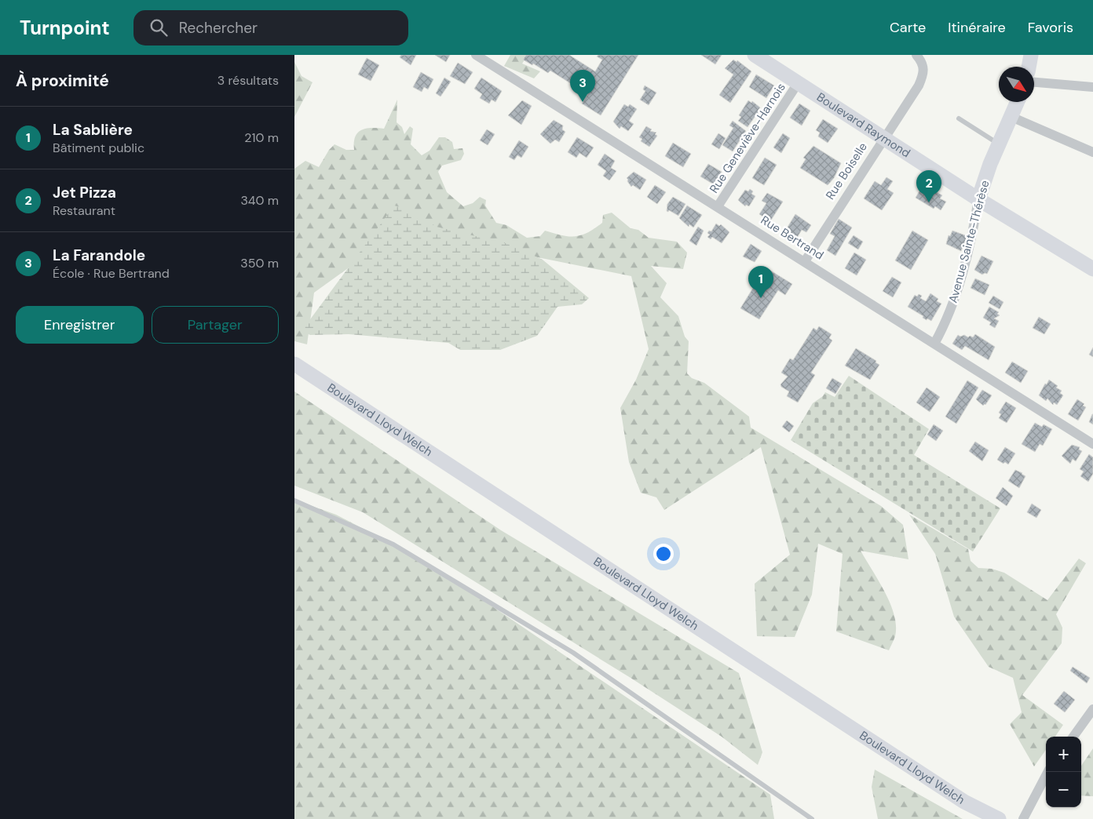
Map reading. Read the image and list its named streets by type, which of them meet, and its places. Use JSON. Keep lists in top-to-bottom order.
{
  "streets": {
    "main road": ["Boulevard Raymond", "Avenue Sainte-Thérèse", "Boulevard Lloyd Welch"],
    "street": ["Rue Geneviève-Harnois", "Rue Boiselle", "Rue Bertrand"]
  },
  "crossings": [
    ["Boulevard Raymond", "Rue Geneviève-Harnois"],
    ["Boulevard Raymond", "Rue Boiselle"],
    ["Boulevard Raymond", "Avenue Sainte-Thérèse"],
    ["Rue Geneviève-Harnois", "Rue Bertrand"],
    ["Rue Boiselle", "Rue Bertrand"],
    ["Rue Bertrand", "Avenue Sainte-Thérèse"]
  ],
  "north": "bottom right",
  "page": {
    "header": "Turnpoint",
    "search": "Rechercher",
    "nav": ["Carte", "Itinéraire", "Favoris"],
    "heading": ["À proximité", "3 résultats"],
    "pins": ["3", "2", "1"],
    "list": [
      {
        "mark": "1",
        "name": "La Sablière",
        "note": "Bâtiment public",
        "value": "210 m"
      },
      {
        "mark": "2",
        "name": "Jet Pizza",
        "note": "Restaurant",
        "value": "340 m"
      },
      {
        "mark": "3",
        "name": "La Farandole",
        "note": "École · Rue Bertrand",
        "value": "350 m"
      }
    ],
    "buttons": ["Enregistrer", "Partager"],
    "map_buttons": ["+", "−"]
  }
}
